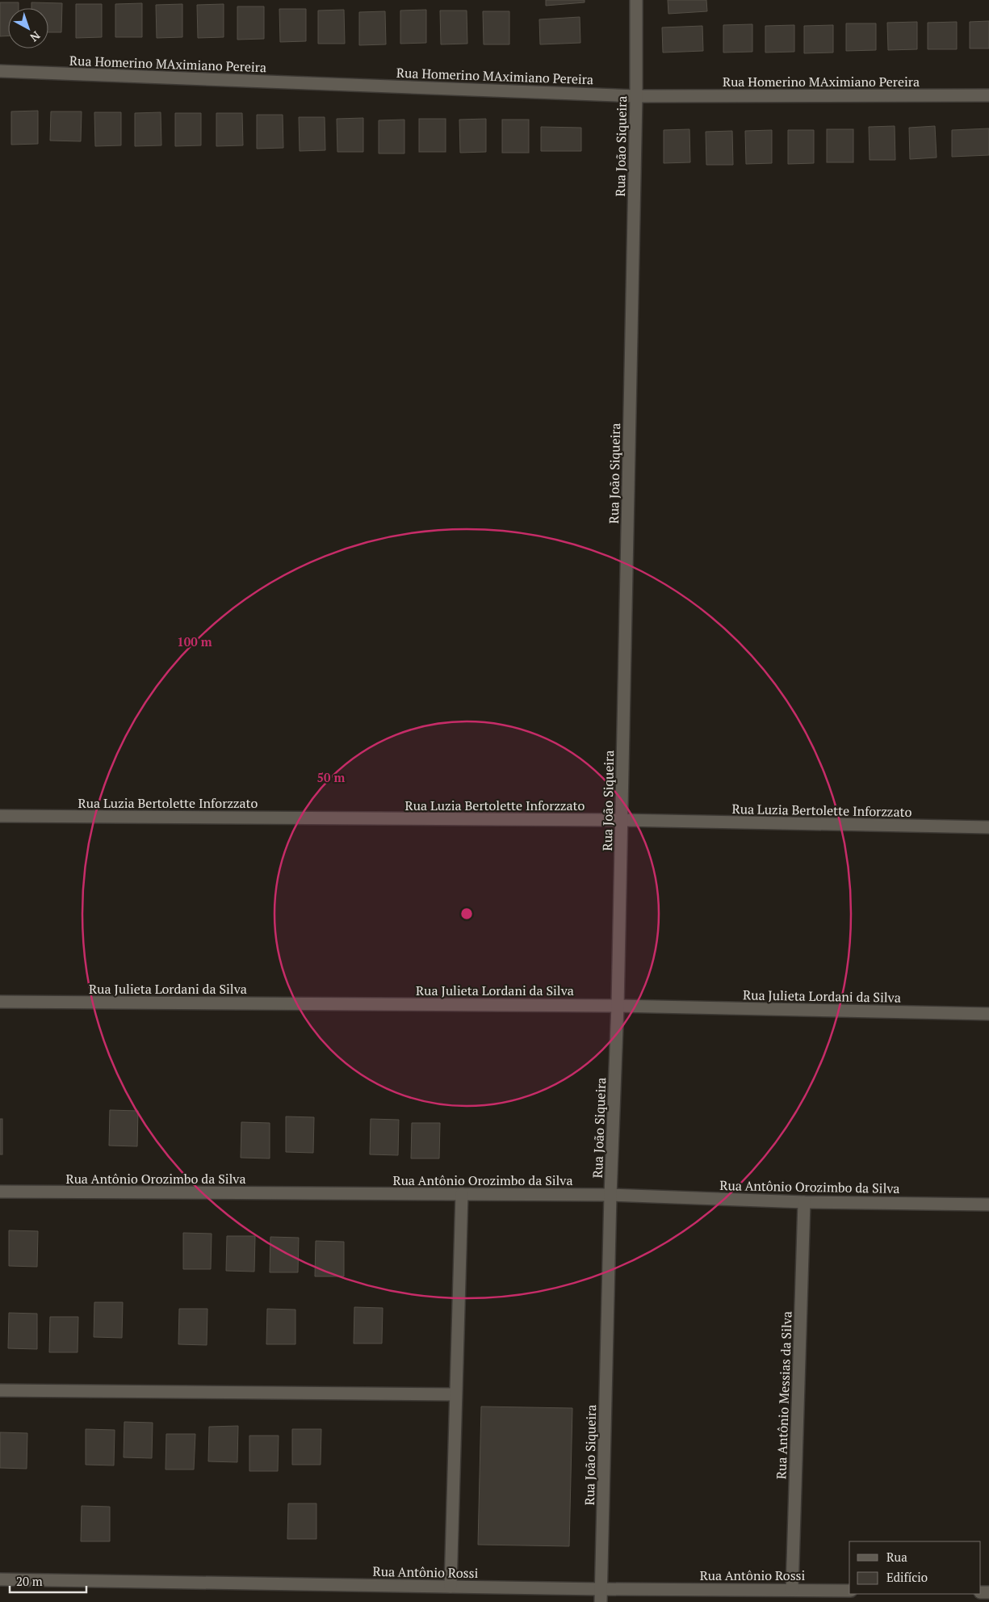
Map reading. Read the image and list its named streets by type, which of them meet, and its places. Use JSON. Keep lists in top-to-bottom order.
{
  "streets": {
    "street": [
      "Rua Homerino MAximiano Pereira",
      "Rua João Siqueira",
      "Rua Luzia Bertolette Inforzzato",
      "Rua Julieta Lordani da Silva",
      "Rua Antônio Orozimbo da Silva",
      "Rua Antônio Messias da Silva",
      "Rua Antônio Rossi"
    ]
  },
  "crossings": [
    ["Rua Homerino MAximiano Pereira", "Rua João Siqueira"],
    ["Rua João Siqueira", "Rua Luzia Bertolette Inforzzato"],
    ["Rua João Siqueira", "Rua Julieta Lordani da Silva"],
    ["Rua João Siqueira", "Rua Antônio Orozimbo da Silva"],
    ["Rua João Siqueira", "Rua Antônio Rossi"],
    ["Rua Antônio Orozimbo da Silva", "Rua Antônio Messias da Silva"],
    ["Rua Antônio Messias da Silva", "Rua Antônio Rossi"]
  ],
  "legend": ["Rua", "Edifício"],
  "scale_bar": "20 m",
  "north": "bottom right",
  "rings": ["100 m", "50 m"]
}
